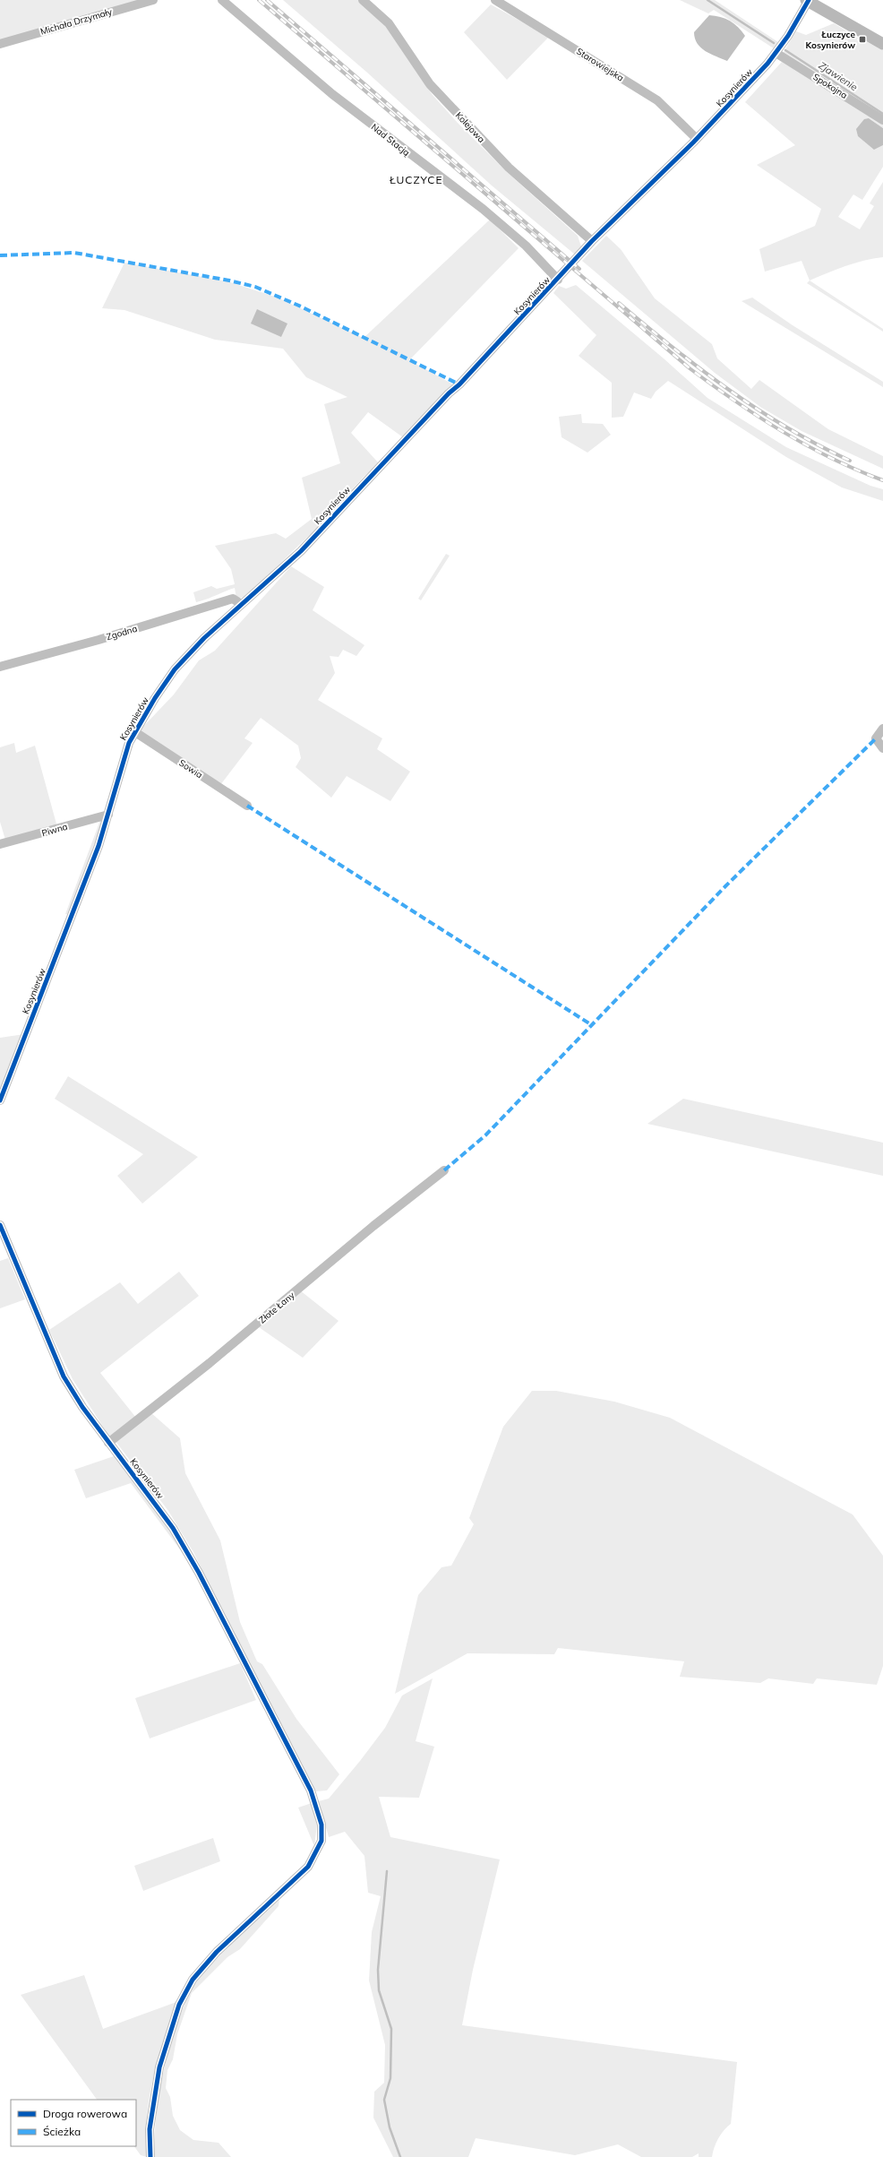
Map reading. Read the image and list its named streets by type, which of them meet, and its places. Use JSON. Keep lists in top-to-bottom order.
{
  "streets": {
    "street": [
      "Michała Drzymały",
      "Starowiejska",
      "Spokojna",
      "Kosynierów",
      "Kolejowa",
      "Nad Stacją",
      "Zgodna",
      "Sowia",
      "Piwna",
      "Złote Łany"
    ]
  },
  "crossings": [
    ["Starowiejska", "Kosynierów"],
    ["Spokojna", "Kosynierów"],
    ["Kosynierów", "Kolejowa"],
    ["Kosynierów", "Nad Stacją"],
    ["Kosynierów", "Zgodna"],
    ["Kosynierów", "Sowia"],
    ["Kosynierów", "Piwna"],
    ["Kosynierów", "Złote Łany"]
  ],
  "districts": ["ŁUCZYCE"],
  "water": ["Zjawienie"],
  "places": {
    "transit": ["Łuczyce Kosynierów"]
  },
  "legend": ["Droga rowerowa", "Ścieżka"]
}
